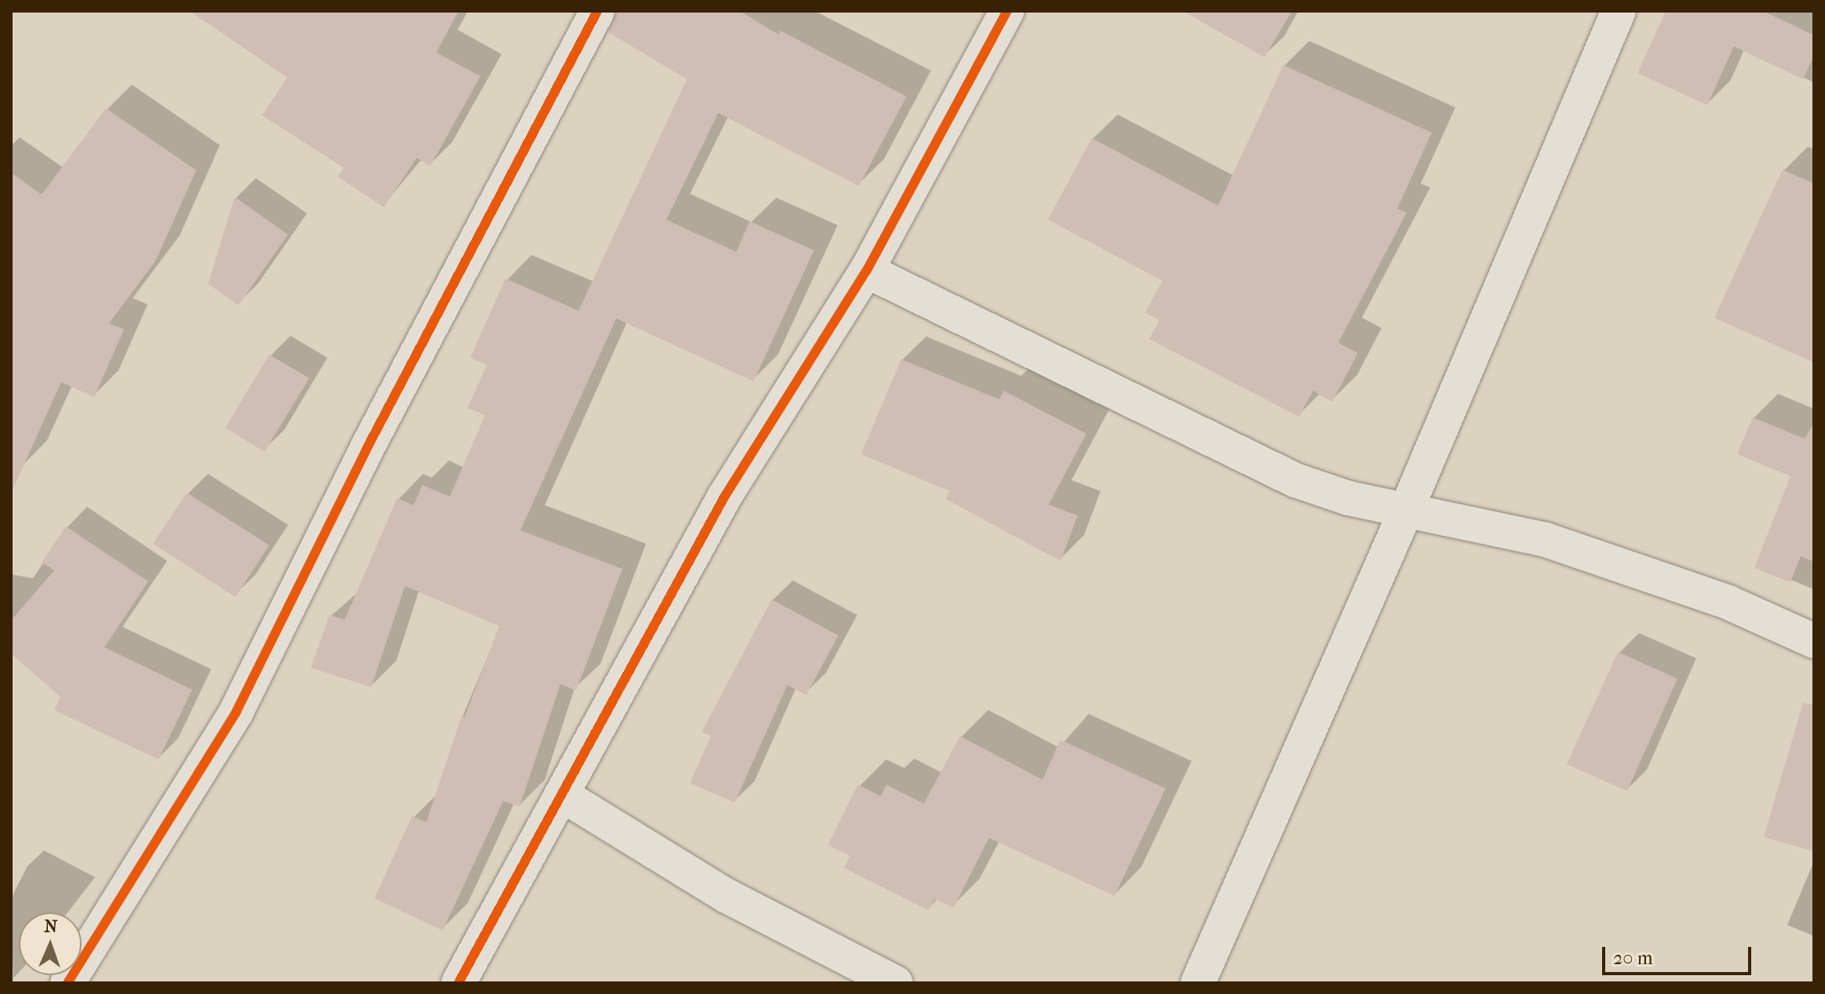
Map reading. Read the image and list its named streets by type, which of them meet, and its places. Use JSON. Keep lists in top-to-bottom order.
{
  "scale_bar": "20 m",
  "north": "top"
}
